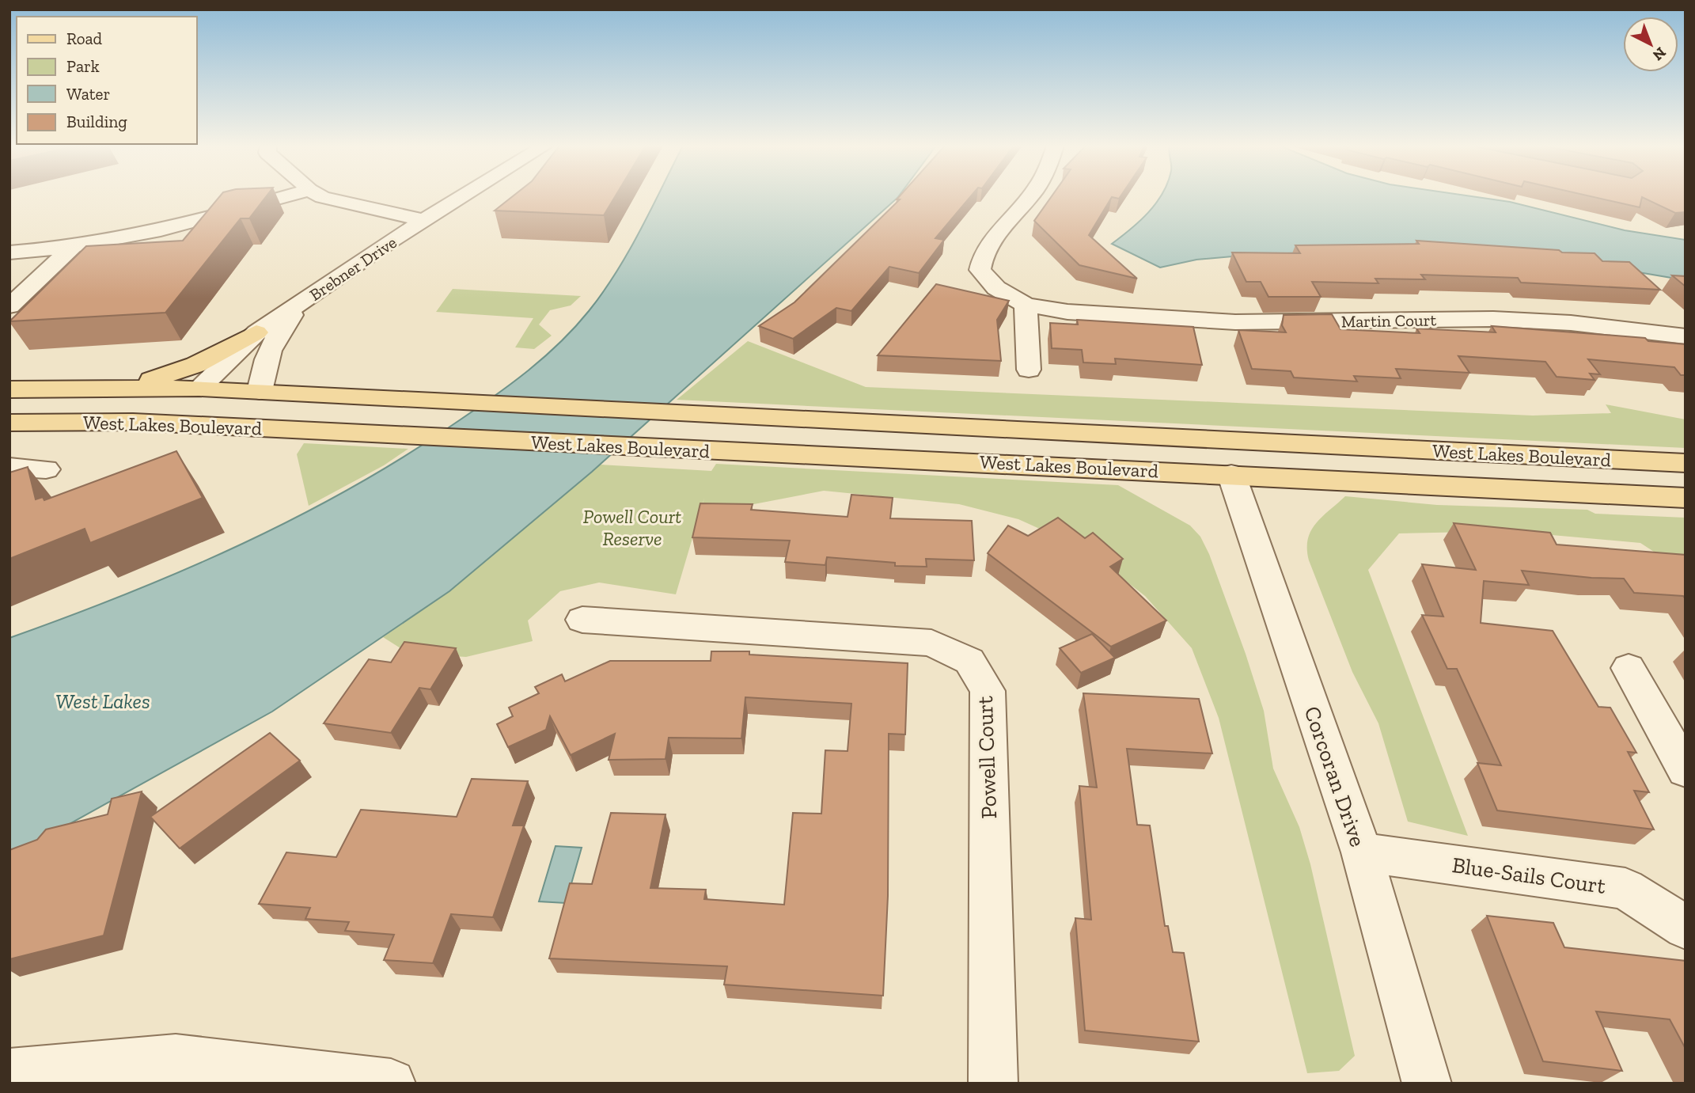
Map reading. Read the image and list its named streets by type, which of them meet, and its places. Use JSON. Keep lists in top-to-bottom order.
{
  "streets": {
    "main road": ["West Lakes Boulevard"],
    "street": [
      "Brebner Drive",
      "Martin Court",
      "Powell Court",
      "Corcoran Drive",
      "Blue-Sails Court"
    ]
  },
  "crossings": [
    ["Brebner Drive", "West Lakes Boulevard"],
    ["West Lakes Boulevard", "Corcoran Drive"],
    ["Corcoran Drive", "Blue-Sails Court"]
  ],
  "water": ["West Lakes"],
  "parks": ["Powell Court Reserve"],
  "legend": [
    "Road",
    "Park",
    "Water",
    "Building"
  ],
  "north": "bottom right"
}
